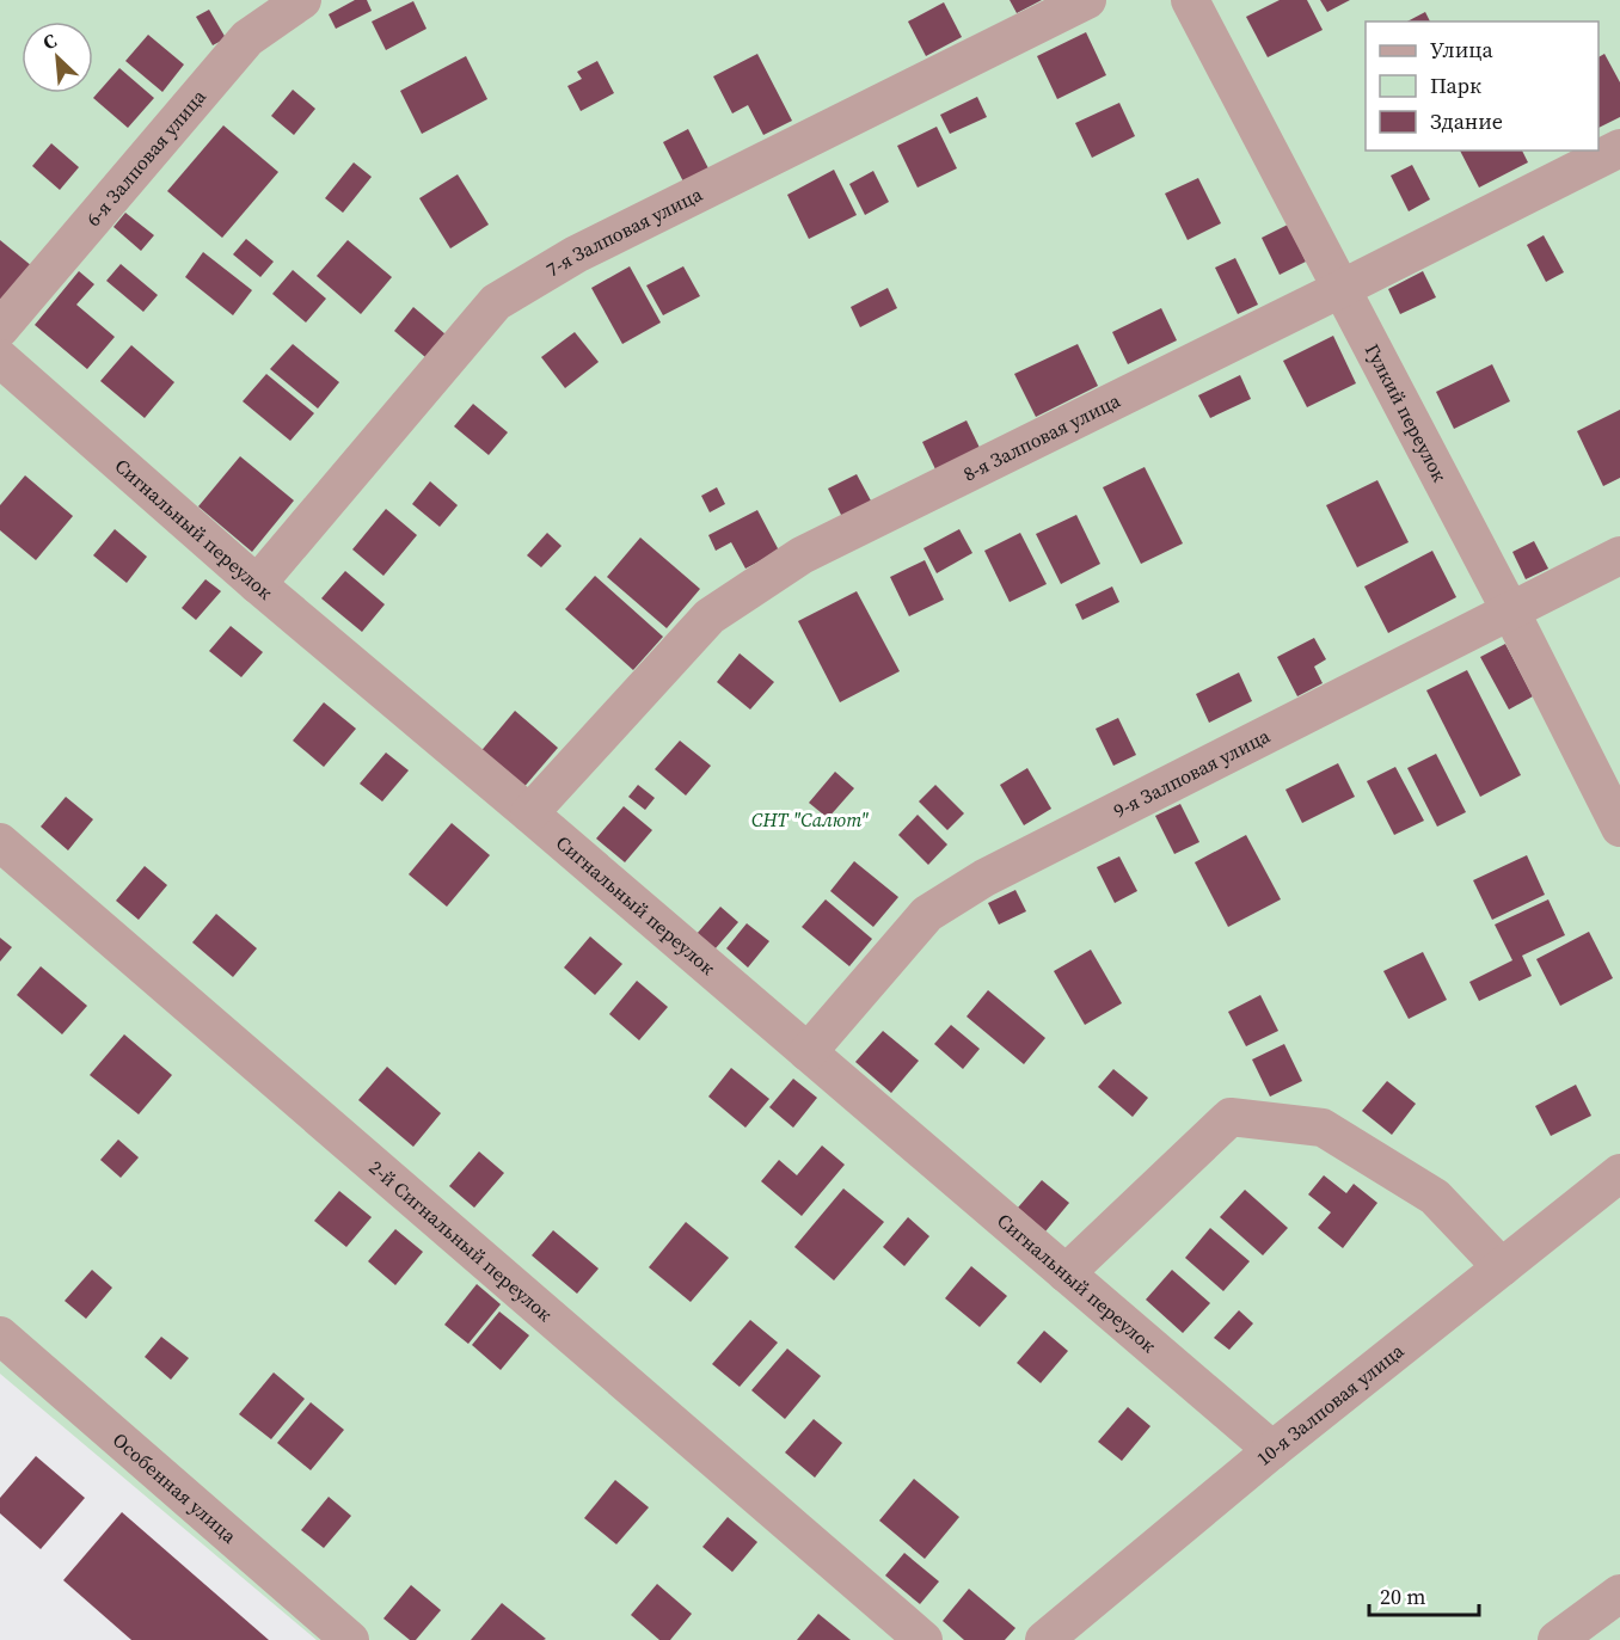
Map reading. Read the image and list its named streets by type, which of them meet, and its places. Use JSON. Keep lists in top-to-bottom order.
{
  "streets": {
    "street": [
      "6-я Залповая улица",
      "7-я Залповая улица",
      "Гулкий переулок",
      "8-я Залповая улица",
      "Сигнальный переулок",
      "9-я Залповая улица",
      "2-й Сигнальный переулок",
      "10-я Залповая улица",
      "Особенная улица"
    ]
  },
  "crossings": [
    ["7-я Залповая улица", "Сигнальный переулок"],
    ["Гулкий переулок", "8-я Залповая улица"],
    ["Гулкий переулок", "9-я Залповая улица"],
    ["8-я Залповая улица", "Сигнальный переулок"],
    ["Сигнальный переулок", "9-я Залповая улица"],
    ["Сигнальный переулок", "10-я Залповая улица"]
  ],
  "parks": ["СНТ \"Салют\""],
  "legend": ["Улица", "Парк", "Здание"],
  "scale_bar": "20 m",
  "north": "top left"
}
